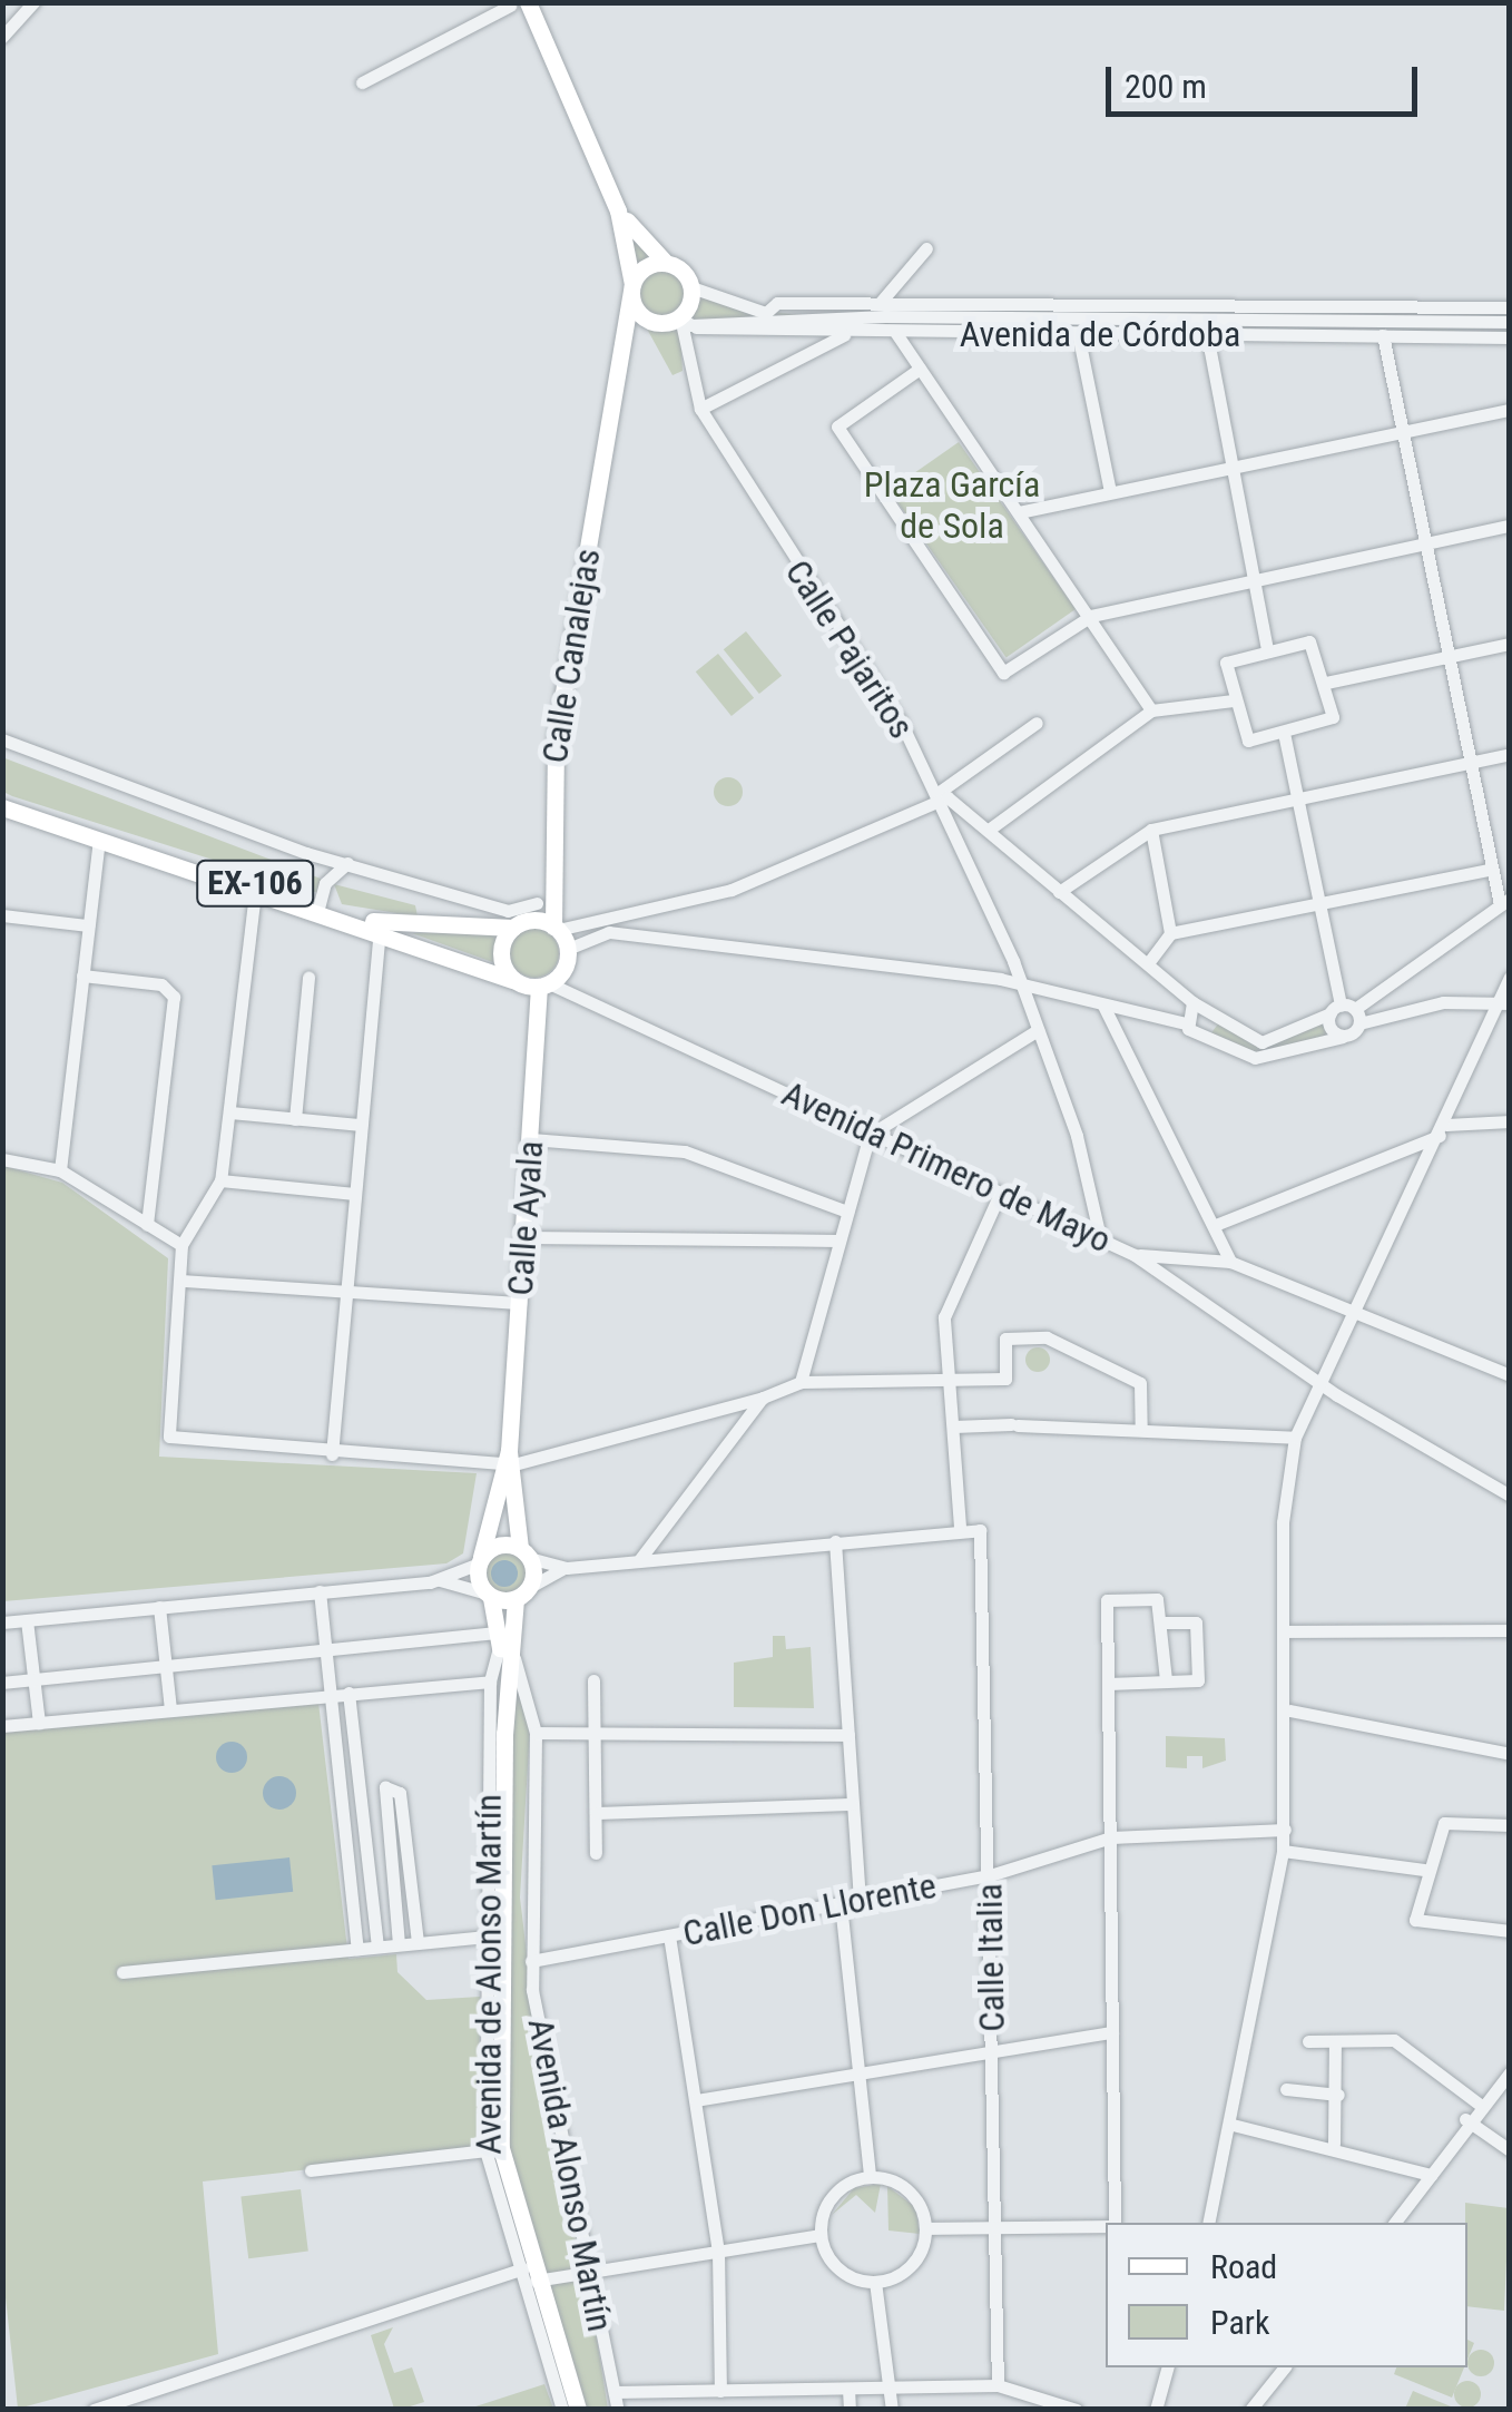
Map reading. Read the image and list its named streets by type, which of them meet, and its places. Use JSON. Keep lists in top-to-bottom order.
{
  "streets": {
    "main road": [
      "Calle Canalejas",
      "EX-106",
      "Calle Ayala",
      "Avenida de Alonso Martín"
    ],
    "street": [
      "Avenida de Córdoba",
      "Calle Pajaritos",
      "Avenida Primero de Mayo",
      "Calle Don Llorente",
      "Calle Italia",
      "Avenida Alonso Martín"
    ]
  },
  "crossings": [
    ["Avenida de Córdoba", "Calle Pajaritos"],
    ["Calle Pajaritos", "Avenida Primero de Mayo"],
    ["Avenida Primero de Mayo", "Calle Ayala"],
    ["Calle Ayala", "Avenida de Alonso Martín"],
    ["Calle Ayala", "Avenida Alonso Martín"],
    ["Calle Don Llorente", "Calle Italia"],
    ["Calle Don Llorente", "Avenida Alonso Martín"],
    ["Avenida de Alonso Martín", "Avenida Alonso Martín"]
  ],
  "parks": ["Plaza García de Sola"],
  "legend": ["Road", "Park"],
  "scale_bar": "200 m"
}
